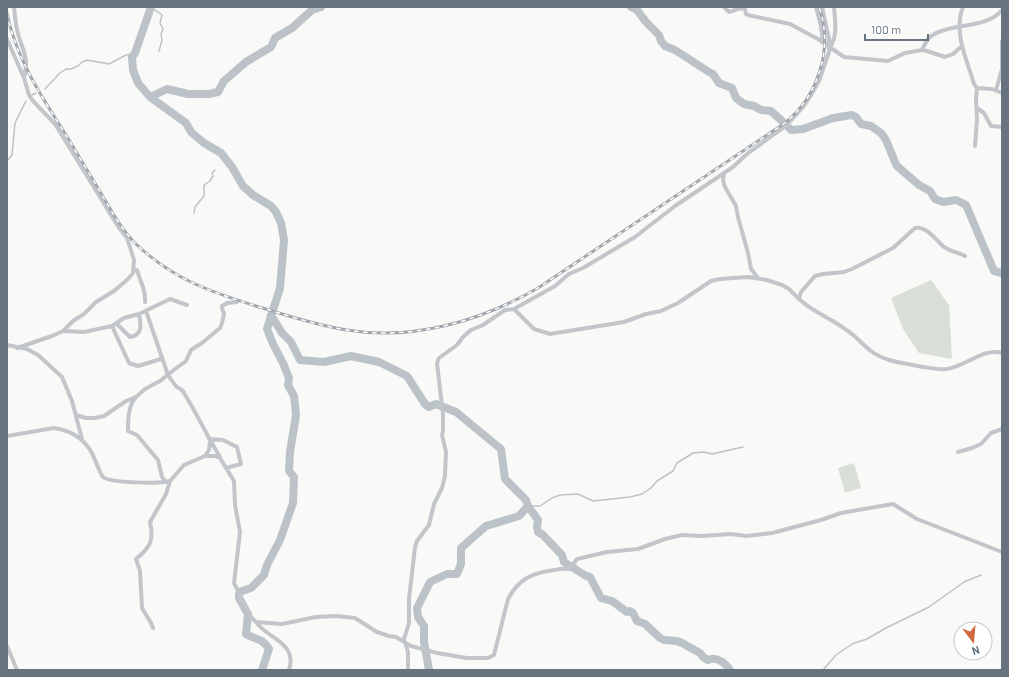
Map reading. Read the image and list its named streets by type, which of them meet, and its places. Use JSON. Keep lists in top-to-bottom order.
{
  "scale_bar": "100 m",
  "north": "bottom"
}
